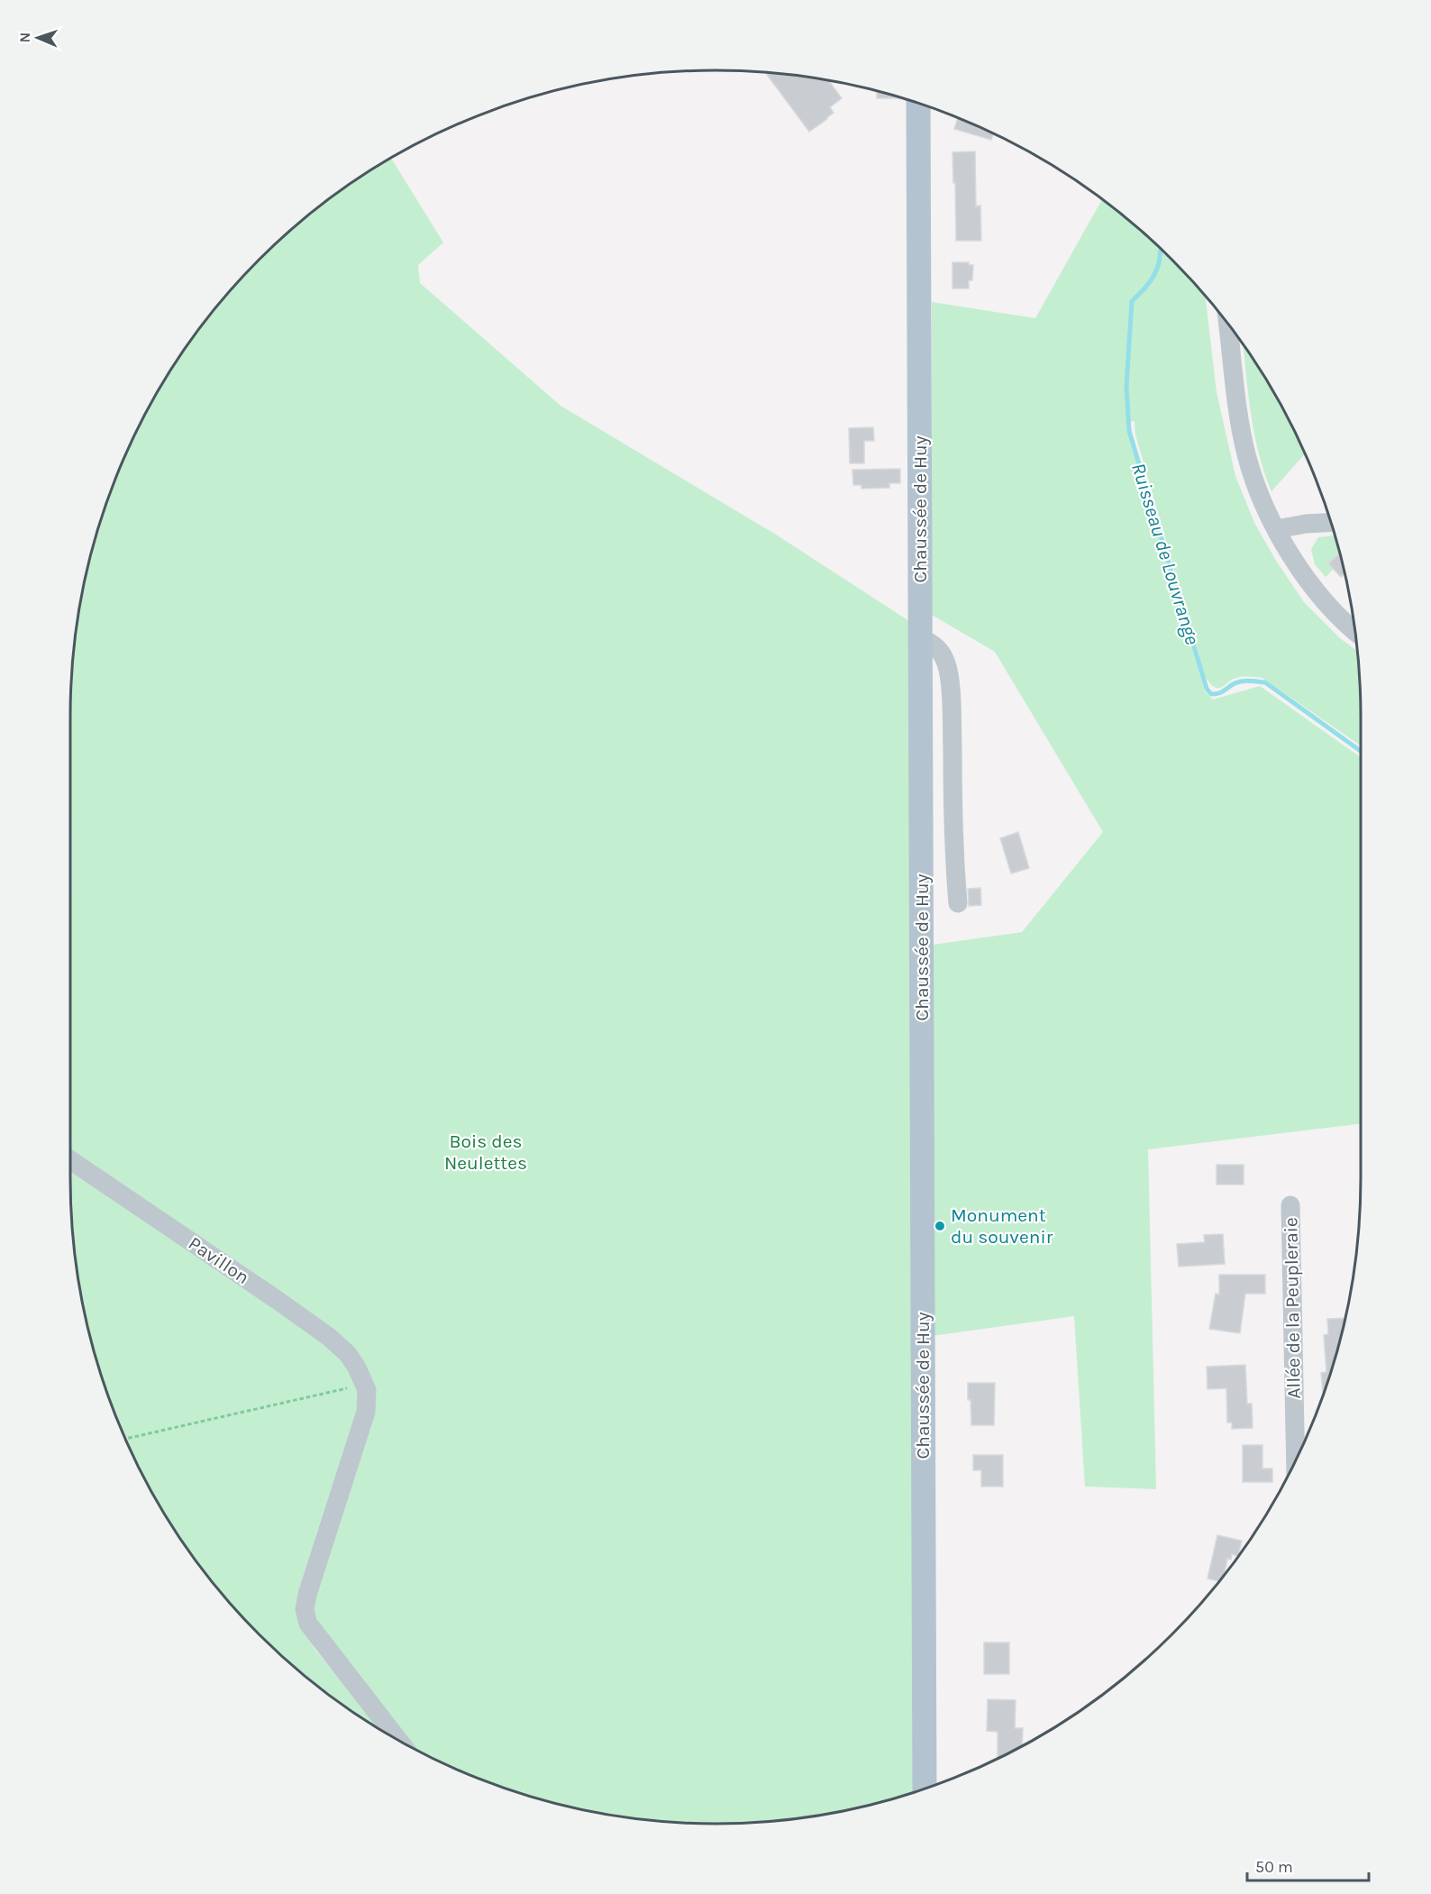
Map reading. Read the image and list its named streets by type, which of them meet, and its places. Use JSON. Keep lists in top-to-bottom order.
{
  "streets": {
    "main road": ["Chaussée de Huy"],
    "street": ["Pavillon", "Allée de la Peupleraie"]
  },
  "water": ["Ruisseau de Louvrange"],
  "parks": ["Bois des Neulettes"],
  "places": ["Monument du souvenir"],
  "scale_bar": "50 m",
  "north": "left"
}
